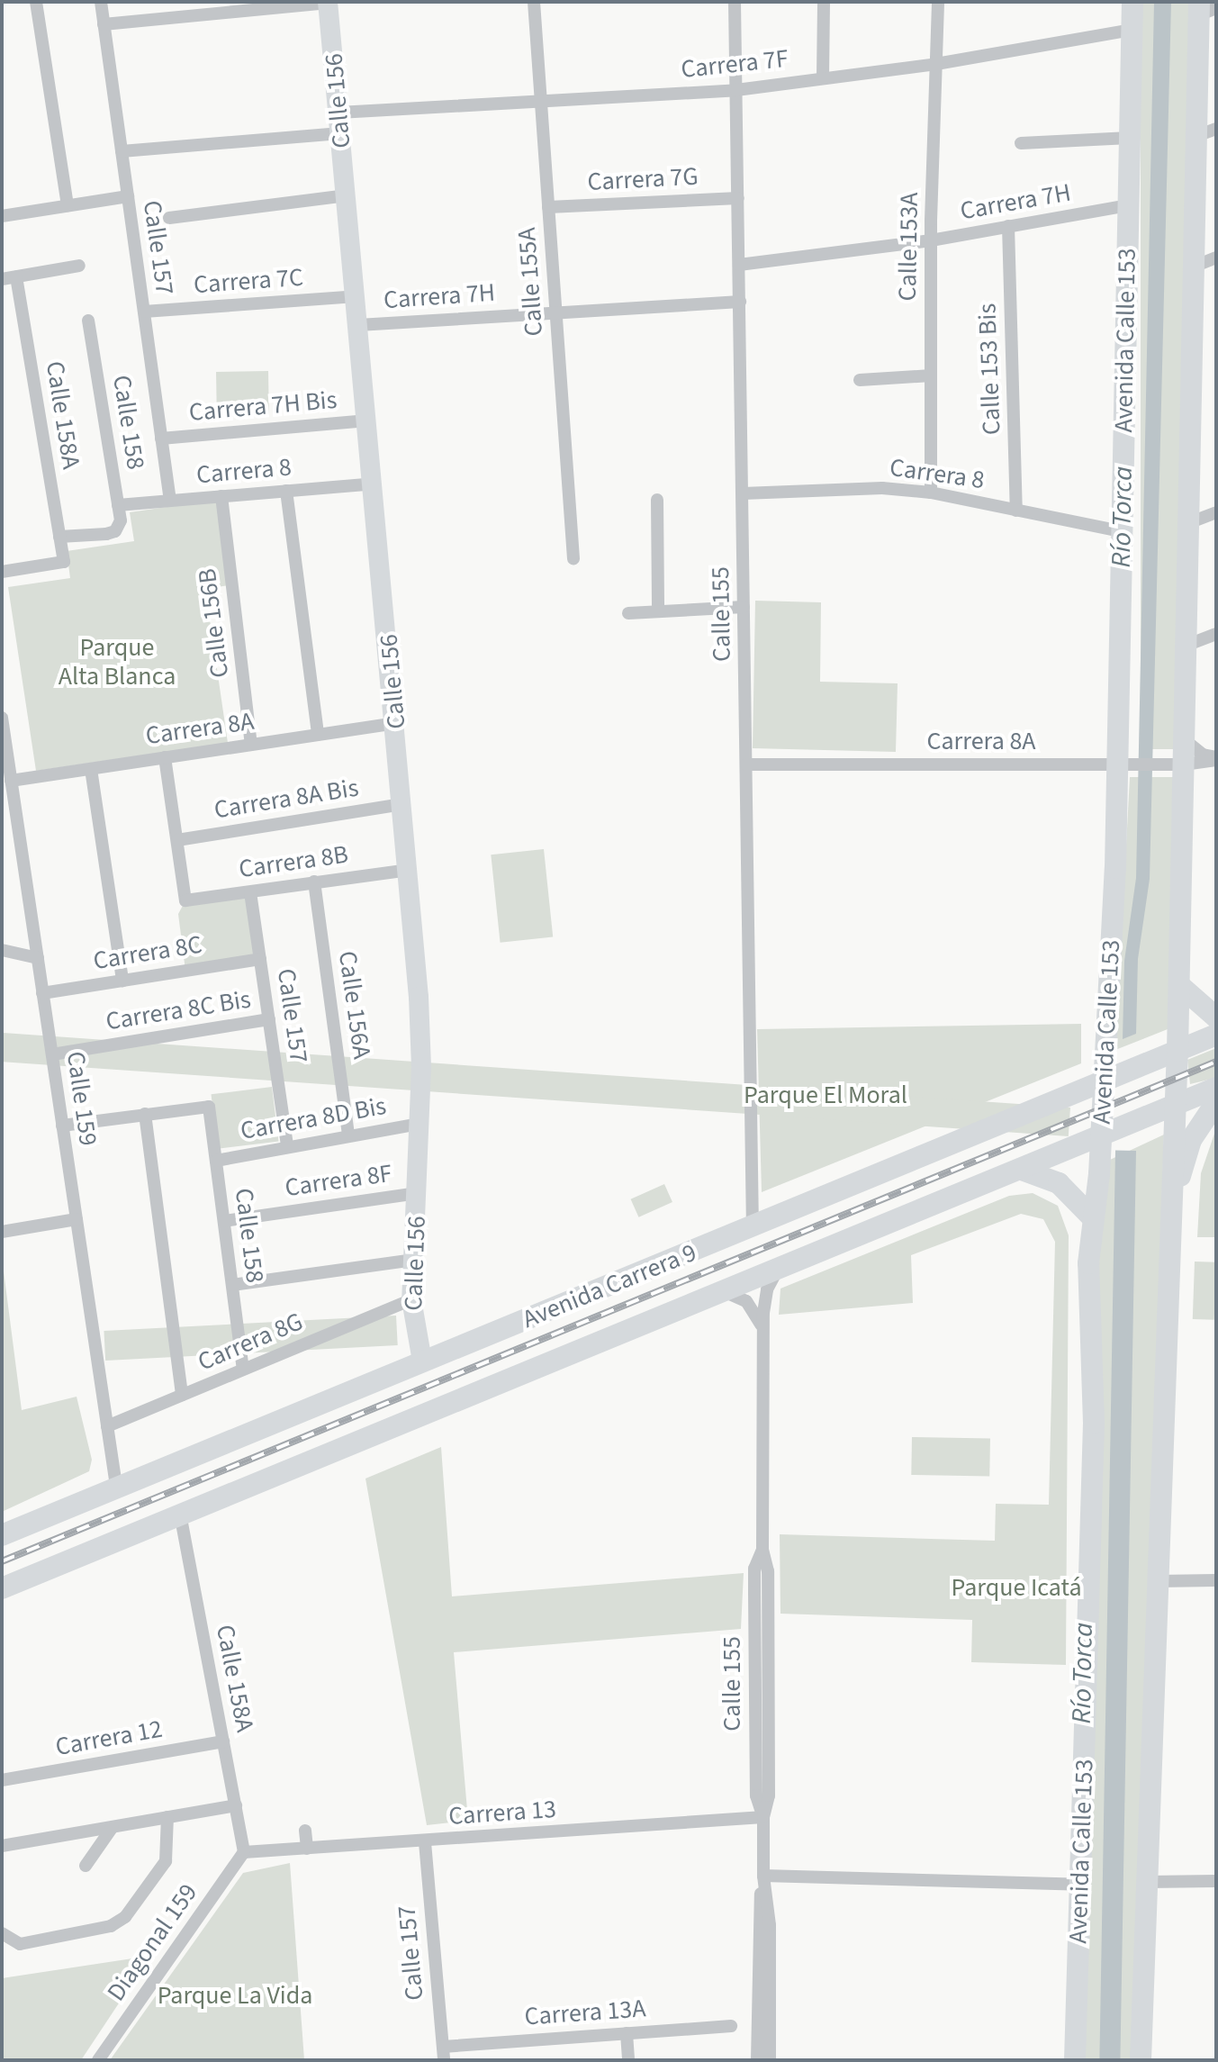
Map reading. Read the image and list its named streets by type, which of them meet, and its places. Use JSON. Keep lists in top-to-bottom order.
{
  "streets": {
    "main road": ["Avenida Calle 153", "Avenida Carrera 9"],
    "street": [
      "Carrera 7F",
      "Calle 156",
      "Carrera 7G",
      "Carrera 7H",
      "Calle 153A",
      "Calle 157",
      "Carrera 7C",
      "Calle 155A",
      "Calle 153 Bis",
      "Carrera 7H Bis",
      "Calle 158A",
      "Calle 158",
      "Carrera 8",
      "Calle 155",
      "Calle 156B",
      "Carrera 8A",
      "Carrera 8A Bis",
      "Carrera 8B",
      "Carrera 8C",
      "Calle 156A",
      "Carrera 8C Bis",
      "Calle 159",
      "Carrera 8D Bis",
      "Carrera 8F",
      "Carrera 8G",
      "Carrera 12",
      "Carrera 13",
      "Diagonal 159",
      "Carrera 13A"
    ]
  },
  "crossings": [
    ["Carrera 7F", "Calle 156"],
    ["Carrera 7F", "Calle 153A"],
    ["Carrera 7F", "Calle 155A"],
    ["Carrera 7F", "Avenida Calle 153"],
    ["Carrera 7F", "Calle 155"],
    ["Calle 156", "Carrera 7H"],
    ["Calle 156", "Carrera 7C"],
    ["Calle 156", "Carrera 7H Bis"],
    ["Calle 156", "Carrera 8"],
    ["Calle 156", "Carrera 8A"],
    ["Calle 156", "Carrera 8A Bis"],
    ["Calle 156", "Carrera 8B"],
    ["Calle 156", "Carrera 8D Bis"],
    ["Calle 156", "Carrera 8F"],
    ["Calle 156", "Avenida Carrera 9"],
    ["Calle 156", "Carrera 8G"],
    ["Carrera 7G", "Calle 155A"],
    ["Carrera 7G", "Calle 155"],
    ["Carrera 7H", "Calle 153A"],
    ["Carrera 7H", "Calle 155A"],
    ["Carrera 7H", "Avenida Calle 153"],
    ["Carrera 7H", "Calle 153 Bis"],
    ["Carrera 7H", "Calle 155"],
    ["Calle 153A", "Carrera 8"],
    ["Calle 157", "Carrera 7C"],
    ["Calle 157", "Carrera 7H Bis"],
    ["Calle 157", "Carrera 8"],
    ["Calle 157", "Carrera 8B"],
    ["Calle 157", "Carrera 8C"],
    ["Calle 157", "Carrera 8C Bis"],
    ["Calle 157", "Carrera 8D Bis"],
    ["Calle 157", "Carrera 13"],
    ["Calle 157", "Carrera 13A"],
    ["Avenida Calle 153", "Carrera 8"],
    ["Avenida Calle 153", "Carrera 8A"],
    ["Avenida Calle 153", "Avenida Carrera 9"],
    ["Calle 153 Bis", "Carrera 8"],
    ["Calle 158A", "Calle 158"],
    ["Calle 158A", "Avenida Carrera 9"],
    ["Calle 158A", "Carrera 12"],
    ["Calle 158A", "Carrera 13"],
    ["Calle 158A", "Diagonal 159"],
    ["Calle 158", "Carrera 8"],
    ["Calle 158", "Carrera 8D Bis"],
    ["Calle 158", "Carrera 8F"],
    ["Calle 158", "Carrera 8G"],
    ["Carrera 8", "Calle 155"],
    ["Carrera 8", "Calle 156B"],
    ["Calle 155", "Carrera 8A"],
    ["Calle 155", "Avenida Carrera 9"],
    ["Calle 155", "Carrera 13"],
    ["Calle 156B", "Carrera 8A"],
    ["Carrera 8A", "Calle 159"],
    ["Carrera 8A Bis", "Carrera 8B"],
    ["Carrera 8B", "Calle 156A"],
    ["Carrera 8C", "Calle 159"],
    ["Calle 156A", "Carrera 8D Bis"],
    ["Carrera 8C Bis", "Calle 159"],
    ["Calle 159", "Avenida Carrera 9"],
    ["Calle 159", "Carrera 8G"],
    ["Carrera 13", "Diagonal 159"]
  ],
  "water": ["Río Torca"],
  "parks": [
    "Parque Alta Blanca",
    "Parque El Moral",
    "Parque Icatá",
    "Parque La Vida"
  ]
}
